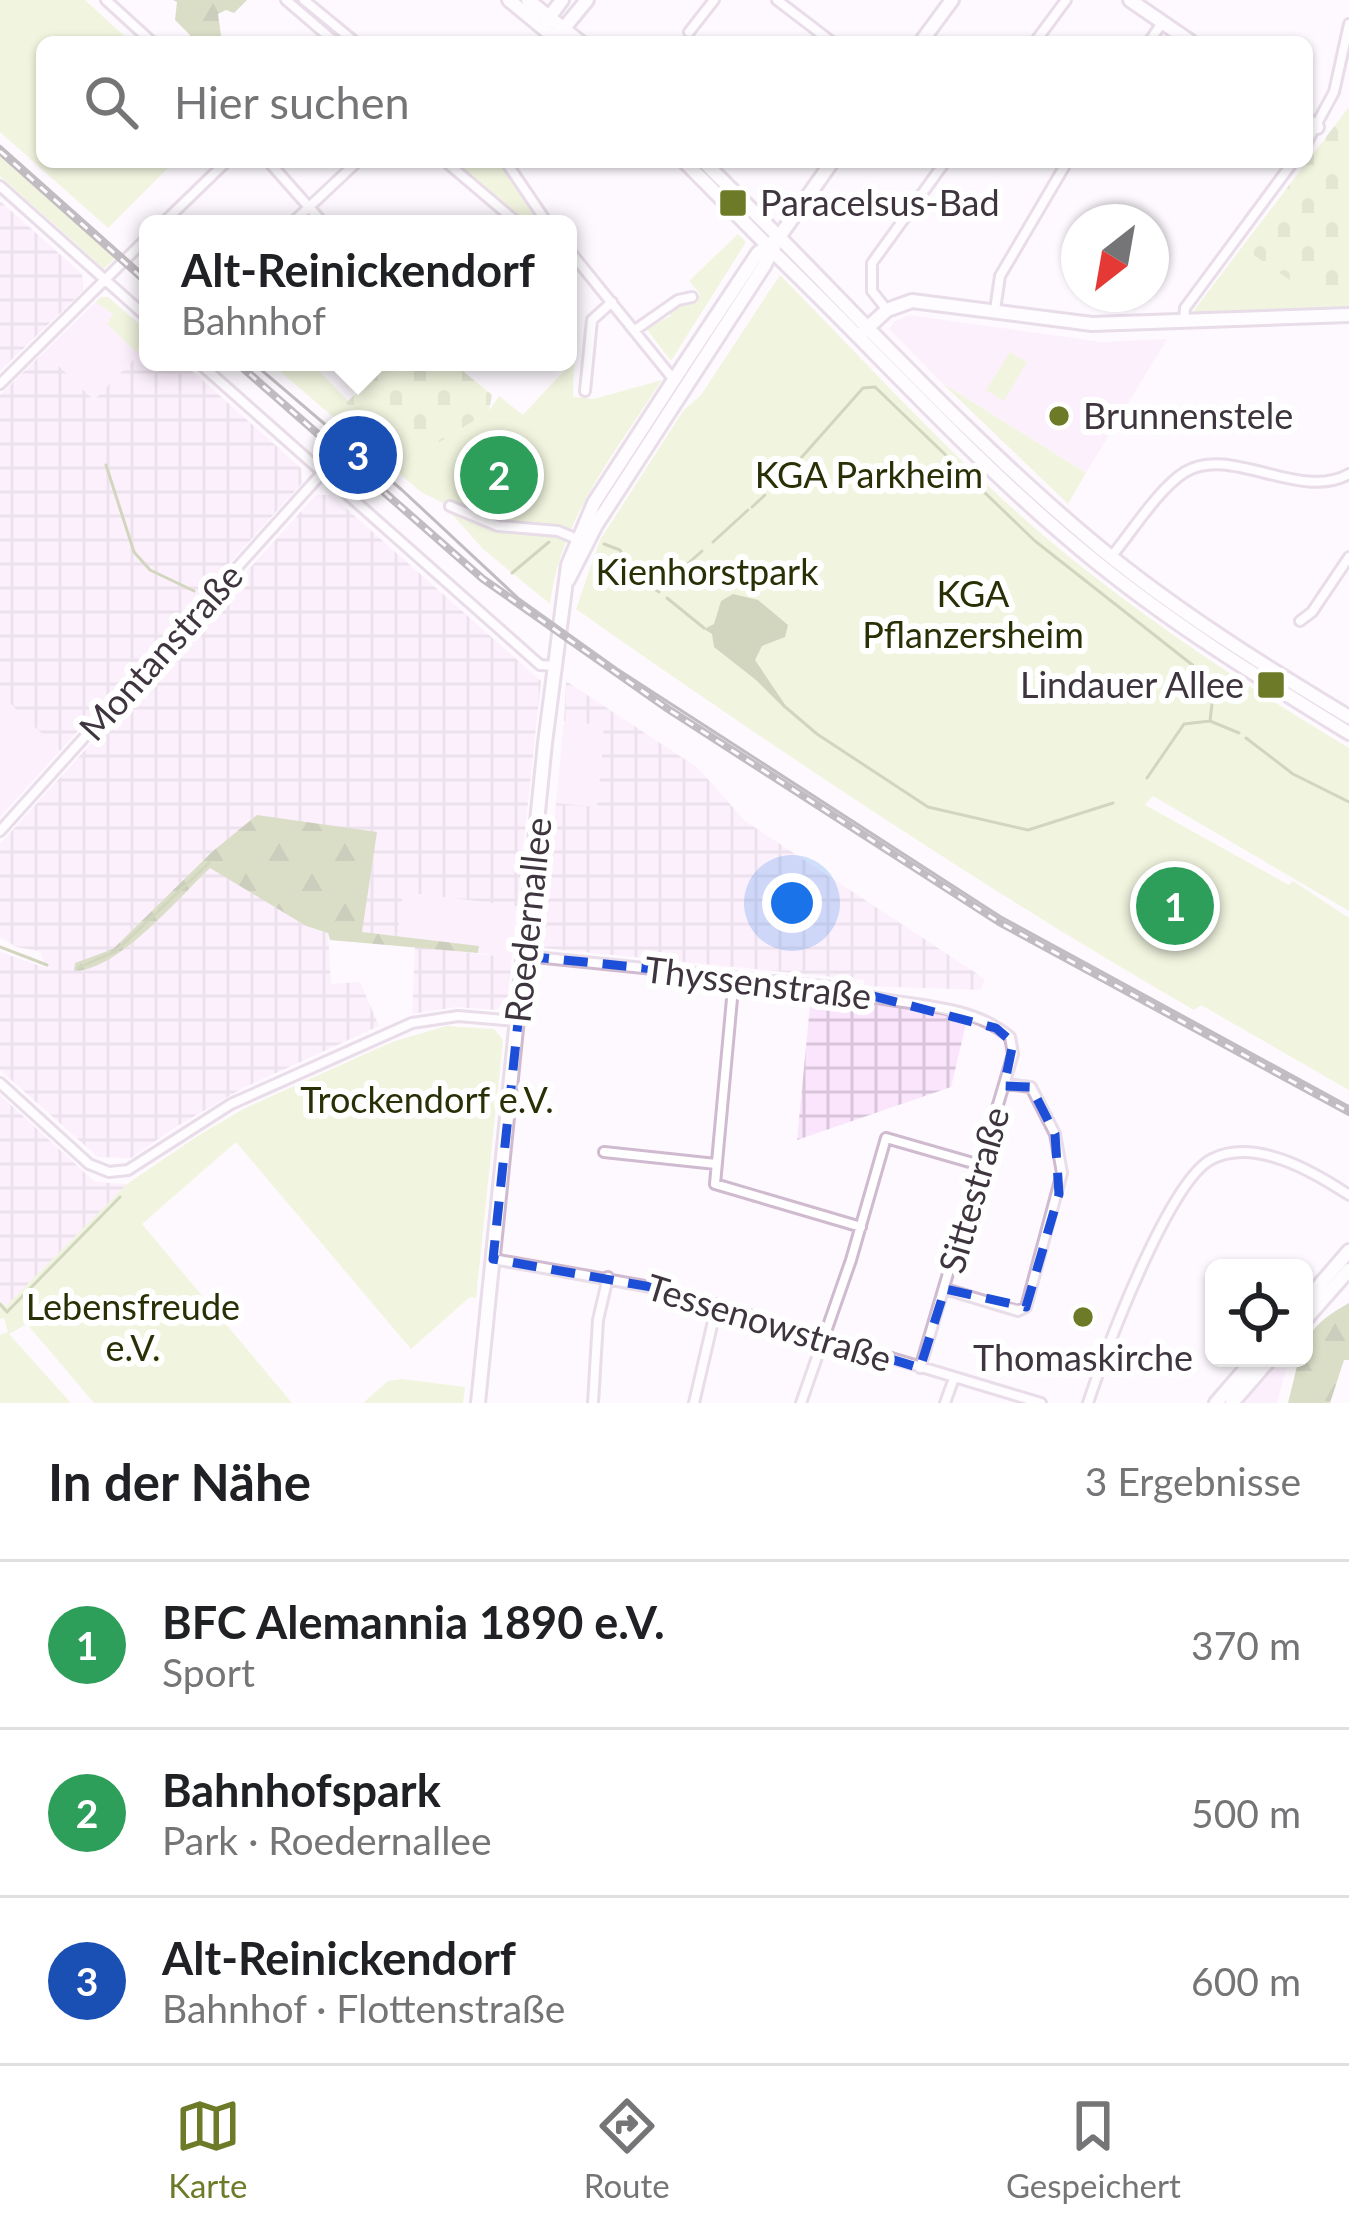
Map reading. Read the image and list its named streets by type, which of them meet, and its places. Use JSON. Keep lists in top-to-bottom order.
{
  "streets": {
    "main road": ["Roedernallee"],
    "street": [
      "Montanstraße",
      "Thyssenstraße",
      "Sittestraße",
      "Tessenowstraße"
    ]
  },
  "crossings": [
    ["Roedernallee", "Thyssenstraße"],
    ["Roedernallee", "Tessenowstraße"],
    ["Thyssenstraße", "Sittestraße"],
    ["Sittestraße", "Tessenowstraße"]
  ],
  "parks": [
    "KGA Parkheim",
    "Kienhorstpark",
    "KGA Pflanzersheim",
    "Trockendorf e.V.",
    "Lebensfreude e.V."
  ],
  "places": {
    "transit": ["Paracelsus-Bad", "Lindauer Allee"],
    "other": ["Brunnenstele", "Thomaskirche"]
  },
  "north": "bottom left",
  "page": {
    "search": "Hier suchen",
    "popup": ["Alt-Reinickendorf", "Bahnhof"],
    "pins": ["3", "2", "1"],
    "heading": ["In der Nähe", "3 Ergebnisse"],
    "list": [
      {
        "mark": "1",
        "name": "BFC Alemannia 1890 e.V.",
        "note": "Sport",
        "value": "370 m"
      },
      {
        "mark": "2",
        "name": "Bahnhofspark",
        "note": "Park · Roedernallee",
        "value": "500 m"
      },
      {
        "mark": "3",
        "name": "Alt-Reinickendorf",
        "note": "Bahnhof · Flottenstraße",
        "value": "600 m"
      }
    ],
    "nav": ["Karte", "Route", "Gespeichert"]
  }
}
